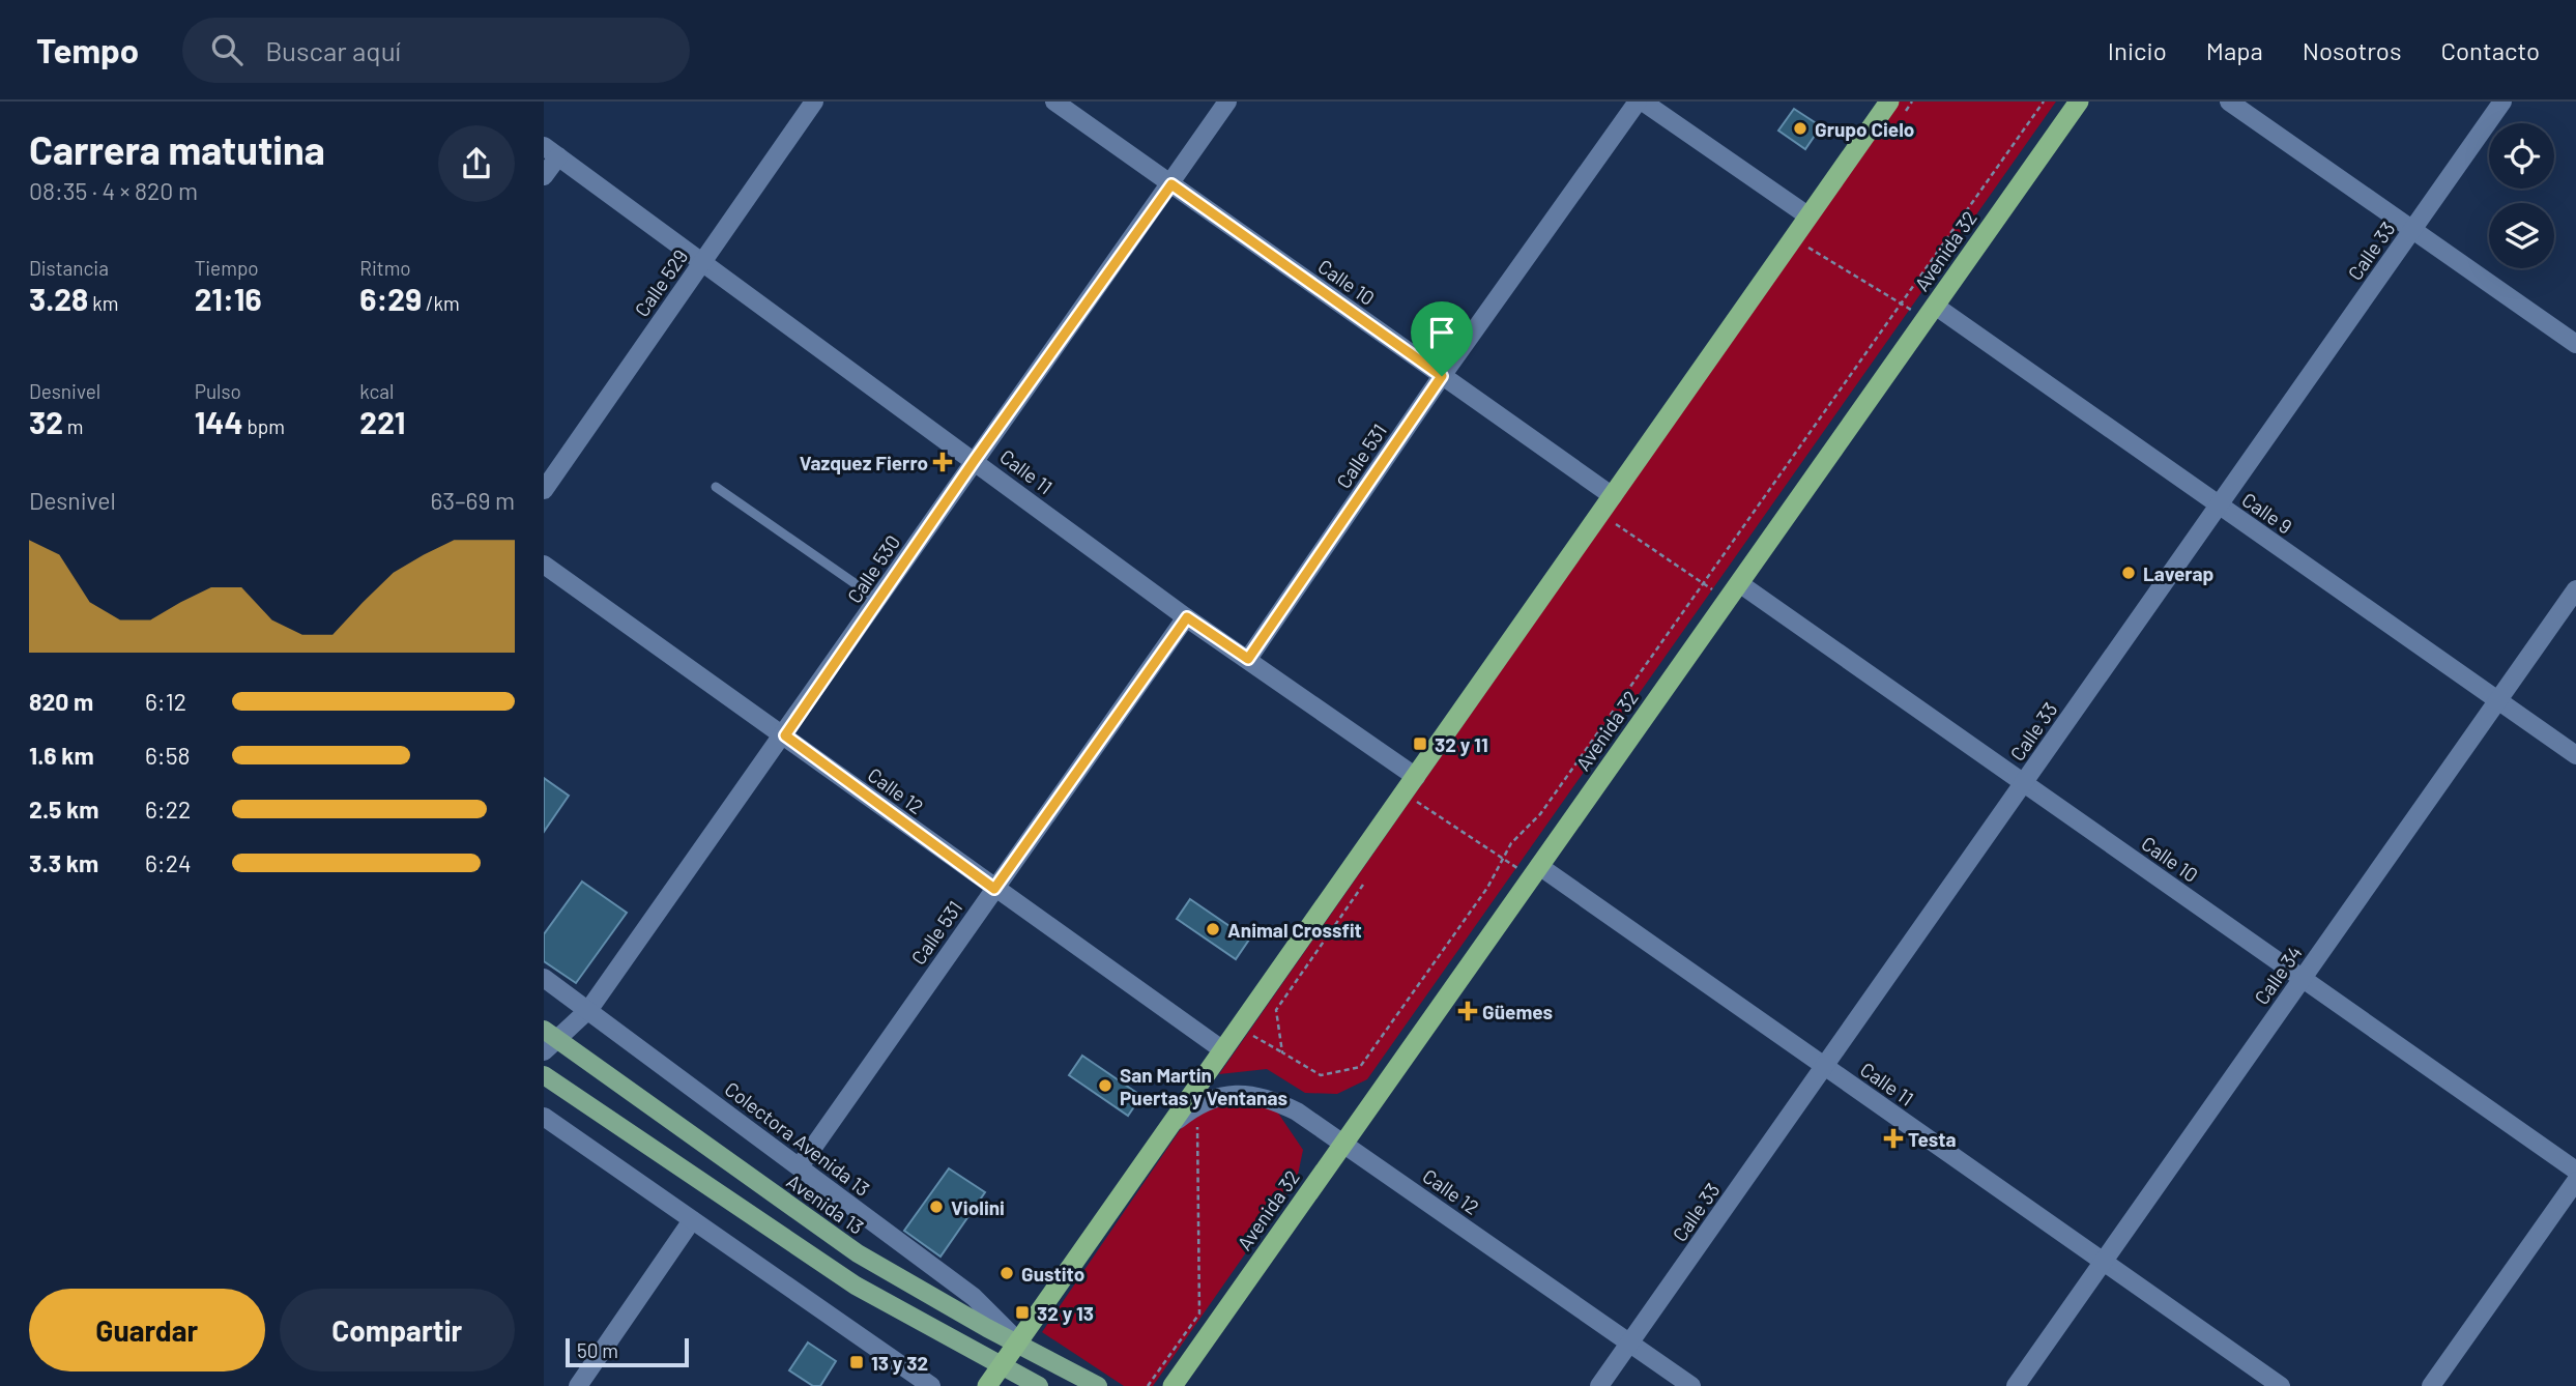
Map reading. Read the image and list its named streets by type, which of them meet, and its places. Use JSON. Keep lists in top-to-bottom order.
{
  "streets": {
    "highway": ["Avenida 32"],
    "main road": ["Avenida 13"],
    "street": [
      "Calle 33",
      "Calle 10",
      "Calle 529",
      "Calle 531",
      "Calle 11",
      "Calle 9",
      "Calle 530",
      "Calle 12",
      "Calle 34",
      "Colectora Avenida 13"
    ]
  },
  "crossings": [
    ["Avenida 32", "Calle 10"],
    ["Avenida 32", "Calle 11"],
    ["Avenida 32", "Calle 9"],
    ["Avenida 32", "Calle 12"],
    ["Calle 33", "Calle 10"],
    ["Calle 33", "Calle 11"],
    ["Calle 33", "Calle 9"],
    ["Calle 33", "Calle 12"],
    ["Calle 10", "Calle 531"],
    ["Calle 10", "Calle 530"],
    ["Calle 10", "Calle 34"],
    ["Calle 529", "Calle 11"],
    ["Calle 531", "Calle 11"],
    ["Calle 531", "Calle 12"],
    ["Calle 531", "Colectora Avenida 13"],
    ["Calle 11", "Calle 530"],
    ["Calle 11", "Calle 34"],
    ["Calle 9", "Calle 34"],
    ["Calle 530", "Calle 12"],
    ["Calle 530", "Colectora Avenida 13"],
    ["Calle 530", "Avenida 13"],
    ["Colectora Avenida 13", "Avenida 13"]
  ],
  "places": {
    "other": [
      "Grupo Cielo",
      "Laverap",
      "Animal Crossfit",
      "San Martin Puertas y Ventanas",
      "Violini",
      "Gustito"
    ],
    "health": ["Vazquez Fierro", "Güemes", "Testa"],
    "transit": ["32 y 11", "32 y 13", "13 y 32"]
  },
  "scale_bar": "50 m",
  "page": {
    "header": "Tempo",
    "search": "Buscar aquí",
    "nav": [
      "Inicio",
      "Mapa",
      "Nosotros",
      "Contacto"
    ],
    "heading": ["Carrera matutina", "08:35 · 4 × 820 m"],
    "stats": [
      ["Distancia", "3.28 km"],
      ["Tiempo", "21:16"],
      ["Ritmo", "6:29 /km"],
      ["Desnivel", "32 m"],
      ["Pulso", "144 bpm"],
      ["kcal", "221"]
    ],
    "chart": ["Desnivel", "63–69 m"],
    "list": [
      {
        "name": "820 m",
        "note": "6:12"
      },
      {
        "name": "1.6 km",
        "note": "6:58"
      },
      {
        "name": "2.5 km",
        "note": "6:22"
      },
      {
        "name": "3.3 km",
        "note": "6:24"
      }
    ],
    "buttons": ["Guardar", "Compartir"],
    "scale": "50 m"
  }
}
